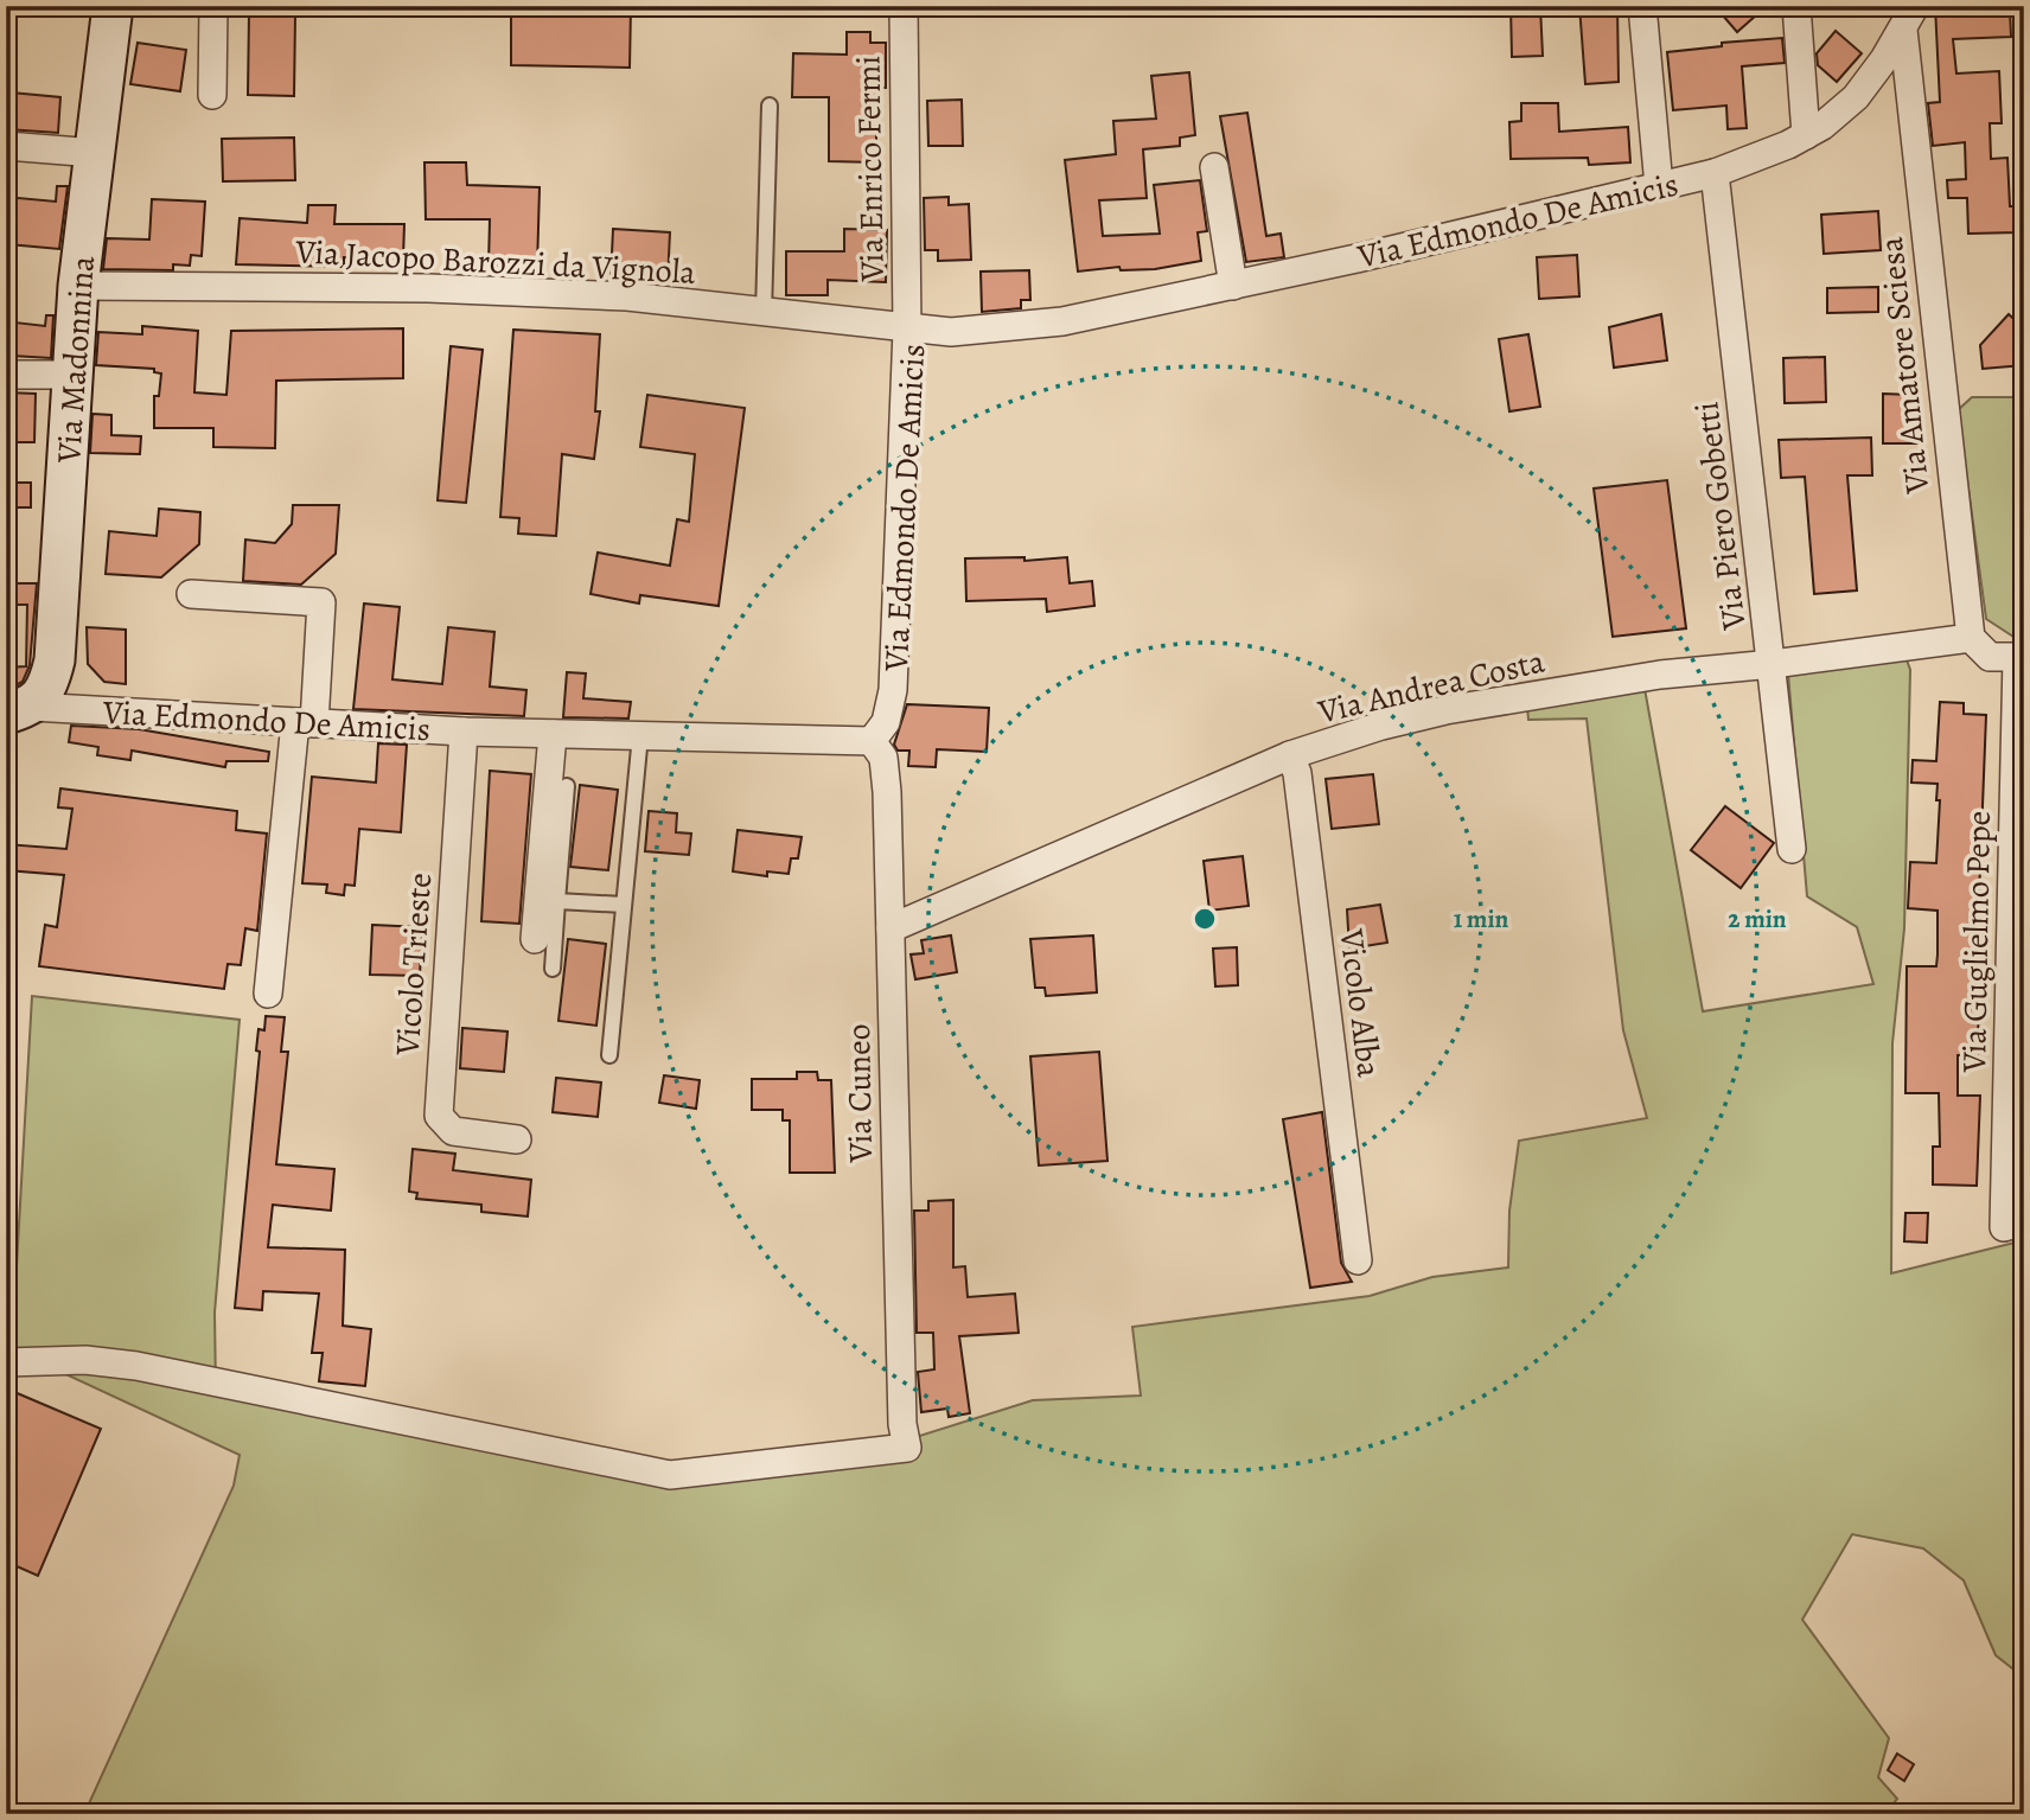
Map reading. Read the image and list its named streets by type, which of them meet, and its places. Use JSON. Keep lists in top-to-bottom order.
{
  "streets": {
    "street": [
      "Via Enrico Fermi",
      "Via Edmondo De Amicis",
      "Via Jacopo Barozzi da Vignola",
      "Via Madonnina",
      "Via Amatore Sciesa",
      "Via Piero Gobetti",
      "Via Andrea Costa",
      "Via Guglielmo Pepe",
      "Vicolo Trieste",
      "Vicolo Alba",
      "Via Cuneo"
    ]
  },
  "crossings": [
    ["Via Enrico Fermi", "Via Edmondo De Amicis"],
    ["Via Enrico Fermi", "Via Jacopo Barozzi da Vignola"],
    ["Via Edmondo De Amicis", "Via Jacopo Barozzi da Vignola"],
    ["Via Edmondo De Amicis", "Via Madonnina"],
    ["Via Edmondo De Amicis", "Via Amatore Sciesa"],
    ["Via Edmondo De Amicis", "Via Piero Gobetti"],
    ["Via Edmondo De Amicis", "Vicolo Trieste"],
    ["Via Edmondo De Amicis", "Via Cuneo"],
    ["Via Jacopo Barozzi da Vignola", "Via Madonnina"],
    ["Via Amatore Sciesa", "Via Andrea Costa"],
    ["Via Piero Gobetti", "Via Andrea Costa"],
    ["Via Andrea Costa", "Vicolo Alba"],
    ["Via Andrea Costa", "Via Cuneo"]
  ],
  "rings": ["1 min", "2 min"]
}
